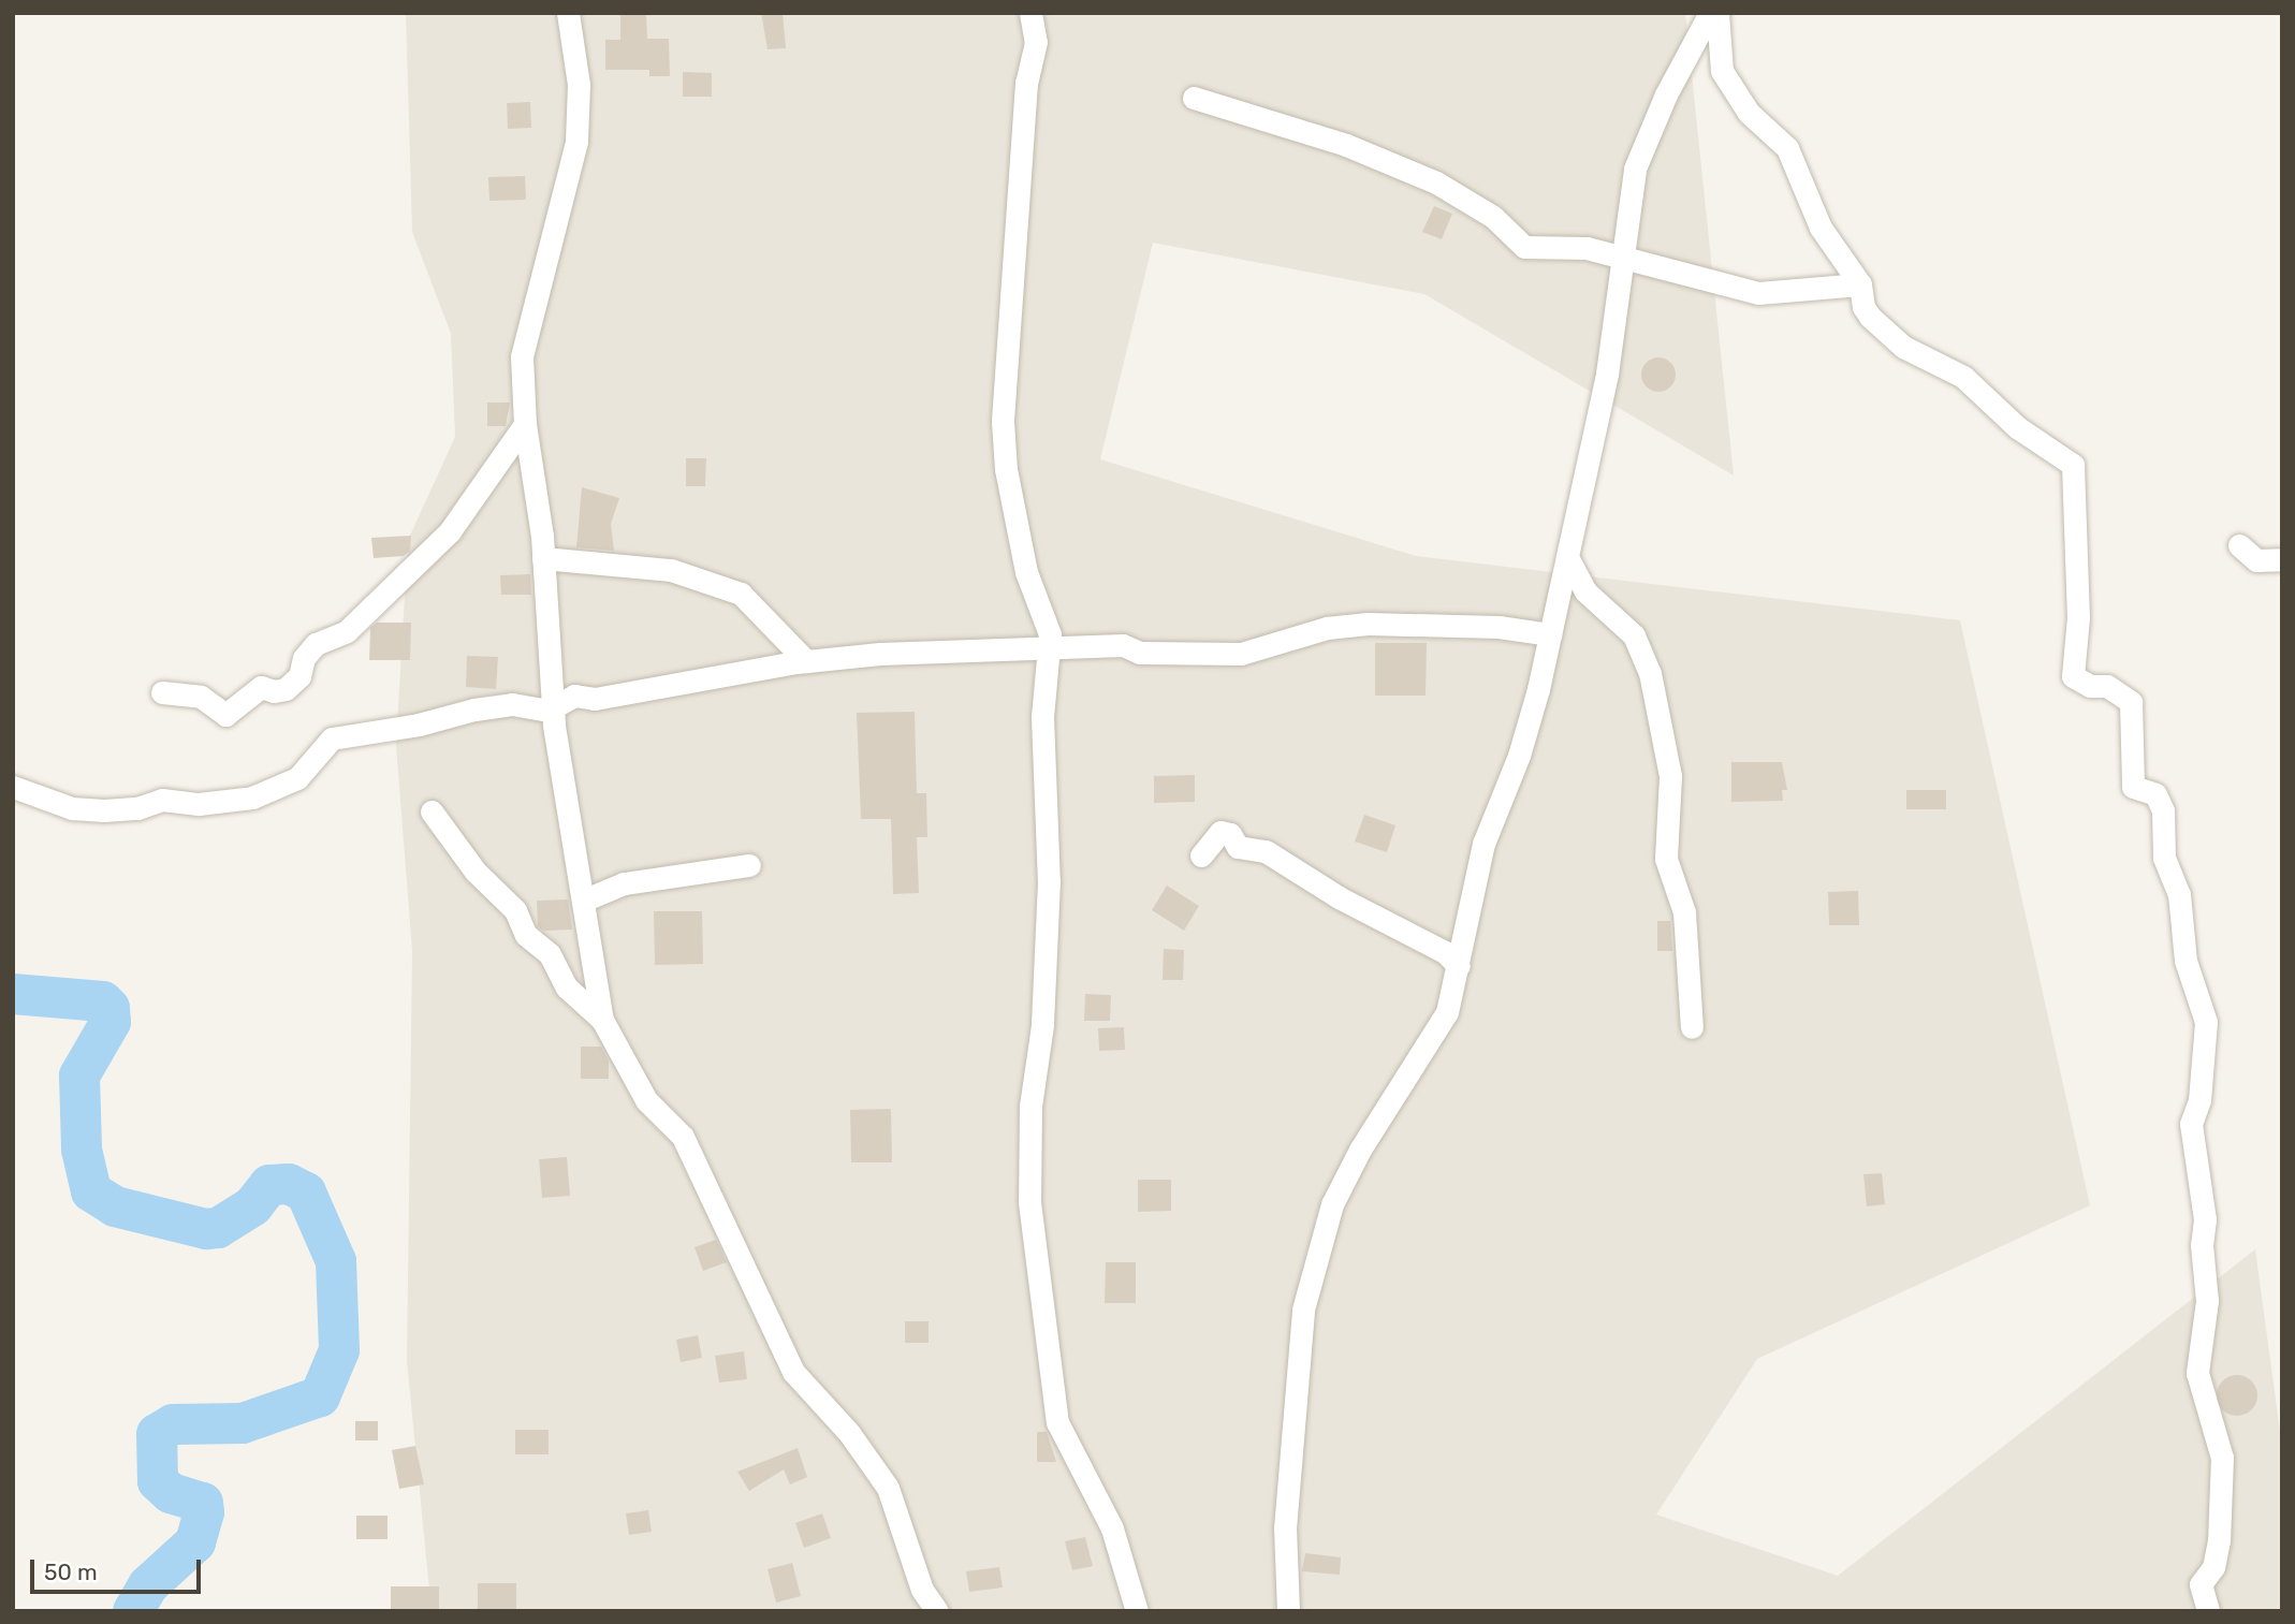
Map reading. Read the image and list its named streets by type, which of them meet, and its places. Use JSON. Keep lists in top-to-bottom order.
{
  "scale_bar": "50 m"
}
